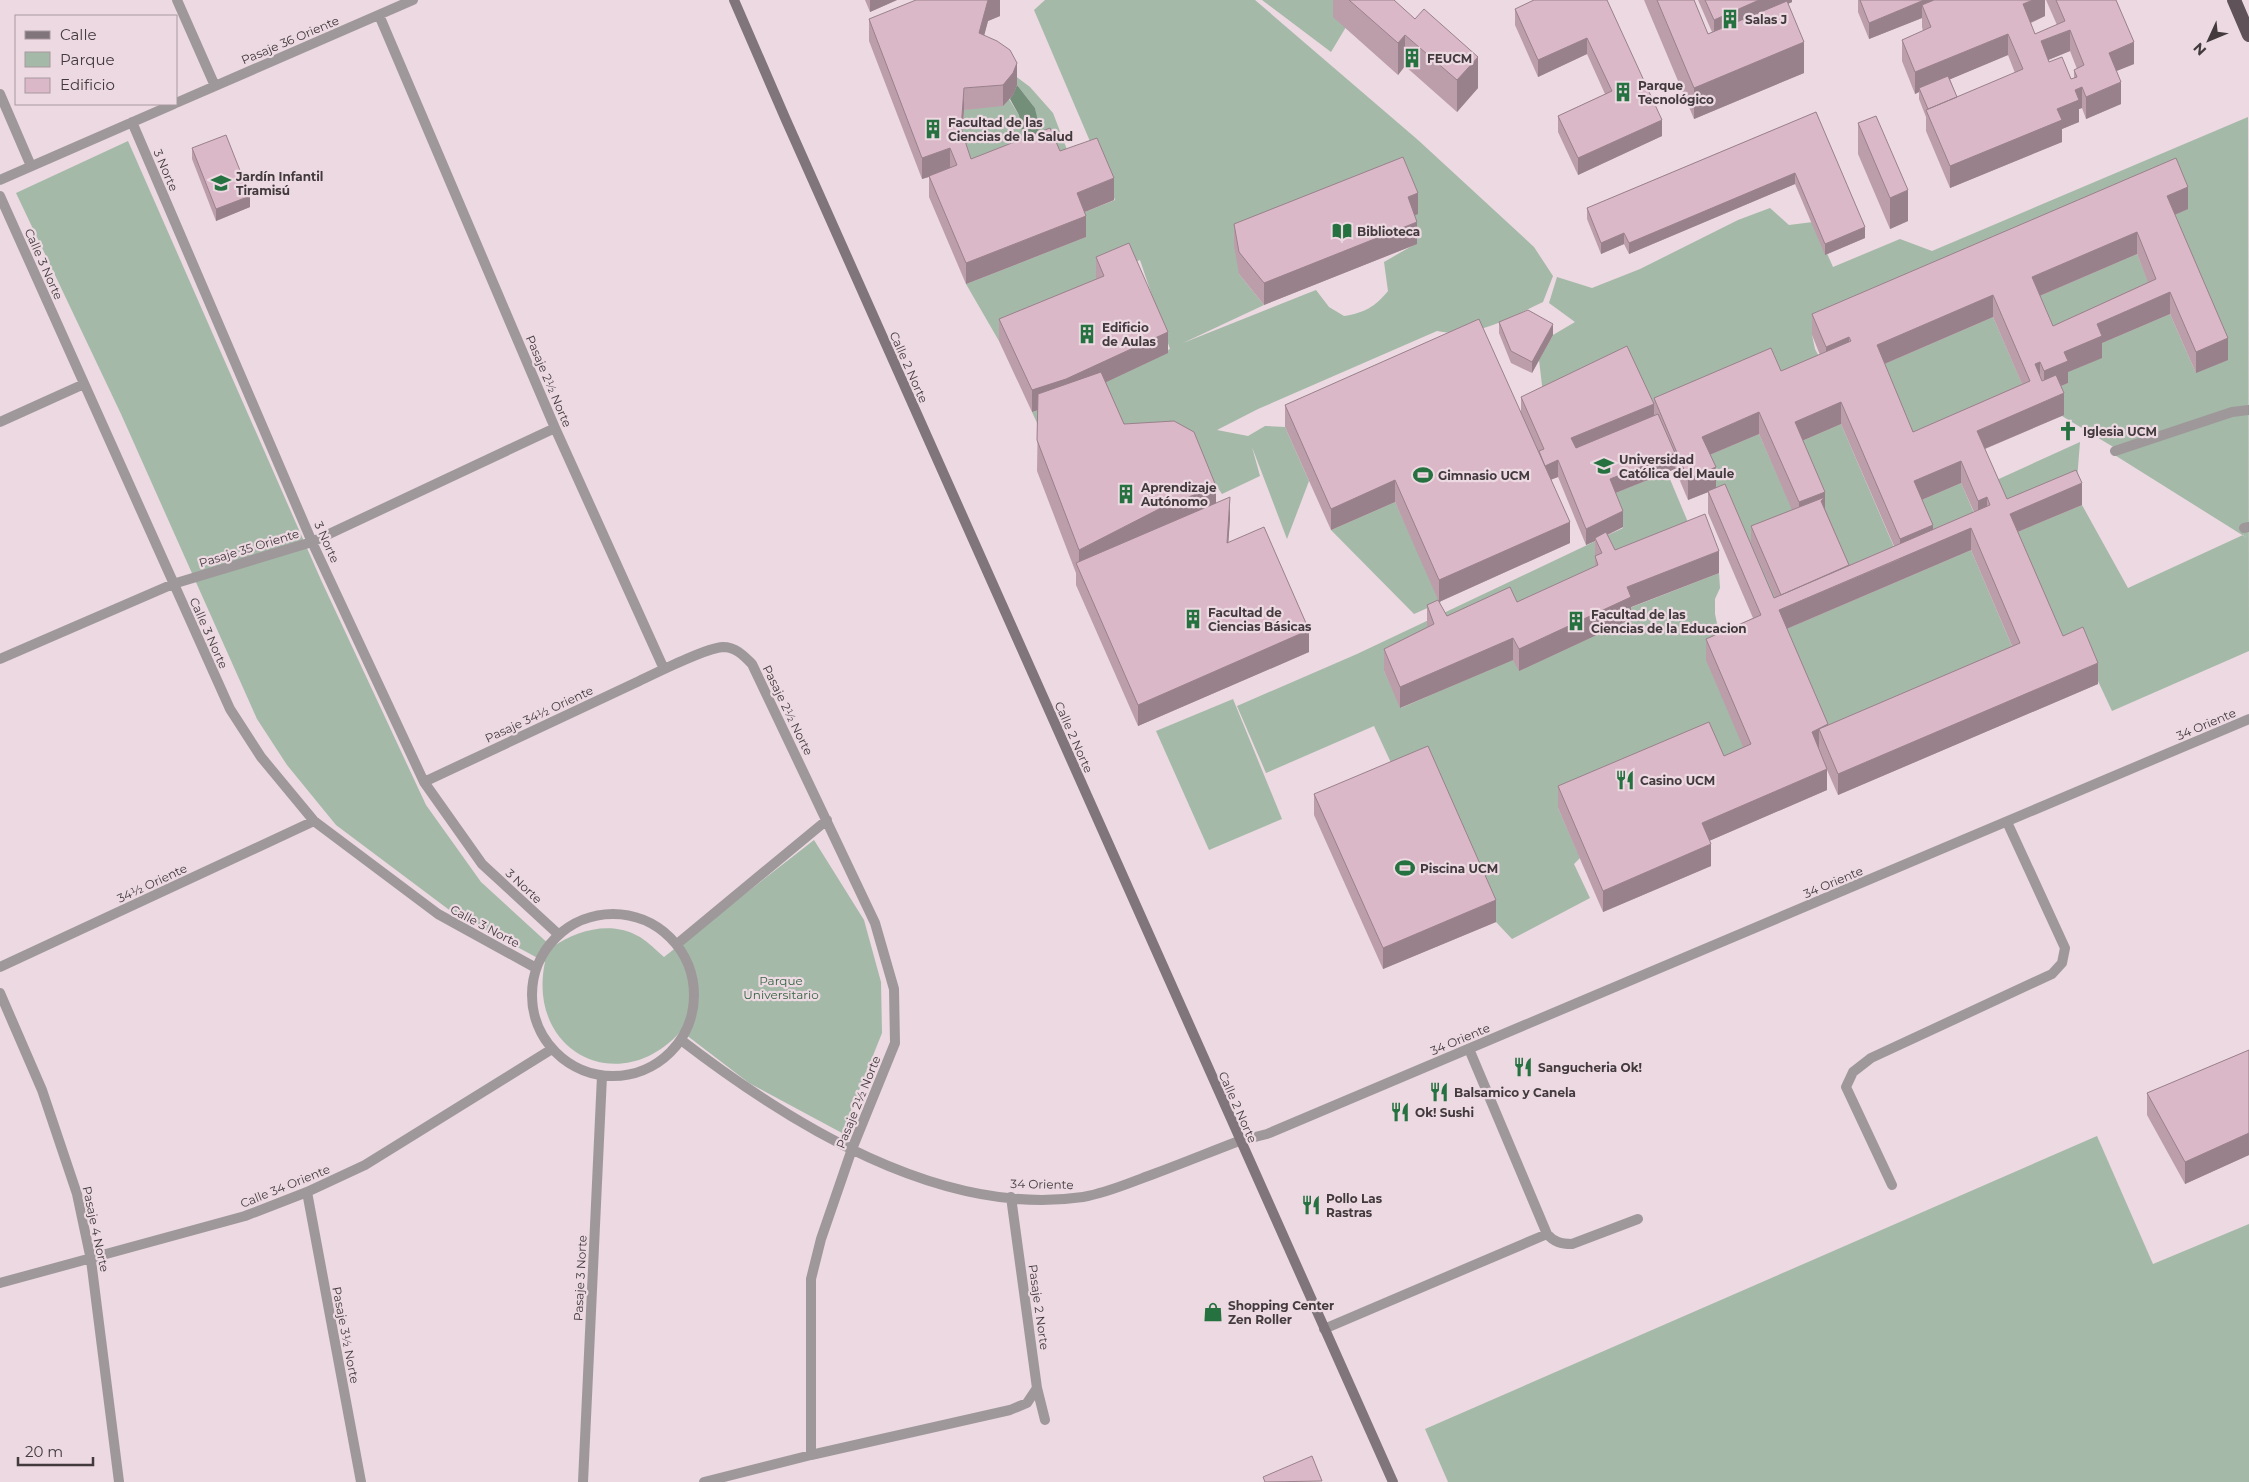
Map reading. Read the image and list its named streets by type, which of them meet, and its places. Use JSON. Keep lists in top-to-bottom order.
{
  "streets": {
    "main road": ["Calle 2 Norte"],
    "street": [
      "Pasaje 36 Oriente",
      "3 Norte",
      "Calle 3 Norte",
      "Pasaje 2½ Norte",
      "Pasaje 35 Oriente",
      "Pasaje 34½ Oriente",
      "34 Oriente",
      "34½ Oriente",
      "Calle 34 Oriente",
      "Pasaje 4 Norte",
      "Pasaje 3 Norte",
      "Pasaje 2 Norte",
      "Pasaje 3½ Norte"
    ]
  },
  "crossings": [
    ["Pasaje 36 Oriente", "3 Norte"],
    ["Pasaje 36 Oriente", "Pasaje 2½ Norte"],
    ["3 Norte", "Calle 3 Norte"],
    ["3 Norte", "Pasaje 35 Oriente"],
    ["3 Norte", "Pasaje 34½ Oriente"],
    ["3 Norte", "34 Oriente"],
    ["3 Norte", "Calle 34 Oriente"],
    ["3 Norte", "Pasaje 3 Norte"],
    ["Calle 3 Norte", "Pasaje 35 Oriente"],
    ["Calle 3 Norte", "34 Oriente"],
    ["Calle 3 Norte", "34½ Oriente"],
    ["Calle 3 Norte", "Calle 34 Oriente"],
    ["Calle 3 Norte", "Pasaje 3 Norte"],
    ["Calle 2 Norte", "34 Oriente"],
    ["Pasaje 2½ Norte", "Pasaje 35 Oriente"],
    ["Pasaje 2½ Norte", "Pasaje 34½ Oriente"],
    ["Pasaje 2½ Norte", "34 Oriente"],
    ["34 Oriente", "Calle 34 Oriente"],
    ["34 Oriente", "Pasaje 3 Norte"],
    ["34 Oriente", "Pasaje 2 Norte"],
    ["Calle 34 Oriente", "Pasaje 4 Norte"],
    ["Calle 34 Oriente", "Pasaje 3 Norte"],
    ["Calle 34 Oriente", "Pasaje 3½ Norte"]
  ],
  "parks": ["Parque Universitario"],
  "places": {
    "building": [
      "Salas J",
      "FEUCM",
      "Parque Tecnológico",
      "Facultad de las Ciencias de la Salud",
      "Edificio de Aulas",
      "Aprendizaje Autónomo",
      "Facultad de Ciencias Básicas",
      "Facultad de las Ciencias de la Educacion"
    ],
    "school or university": ["Jardín Infantil Tiramisú", "Universidad Católica del Maule"],
    "library": ["Biblioteca"],
    "church": ["Iglesia UCM"],
    "sports": ["Gimnasio UCM", "Piscina UCM"],
    "restaurant": [
      "Casino UCM",
      "Sangucheria Ok!",
      "Balsamico y Canela",
      "Ok! Sushi",
      "Pollo Las Rastras"
    ],
    "shop": ["Shopping Center Zen Roller"]
  },
  "legend": ["Calle", "Parque", "Edificio"],
  "scale_bar": "20 m",
  "north": "bottom left"
}
